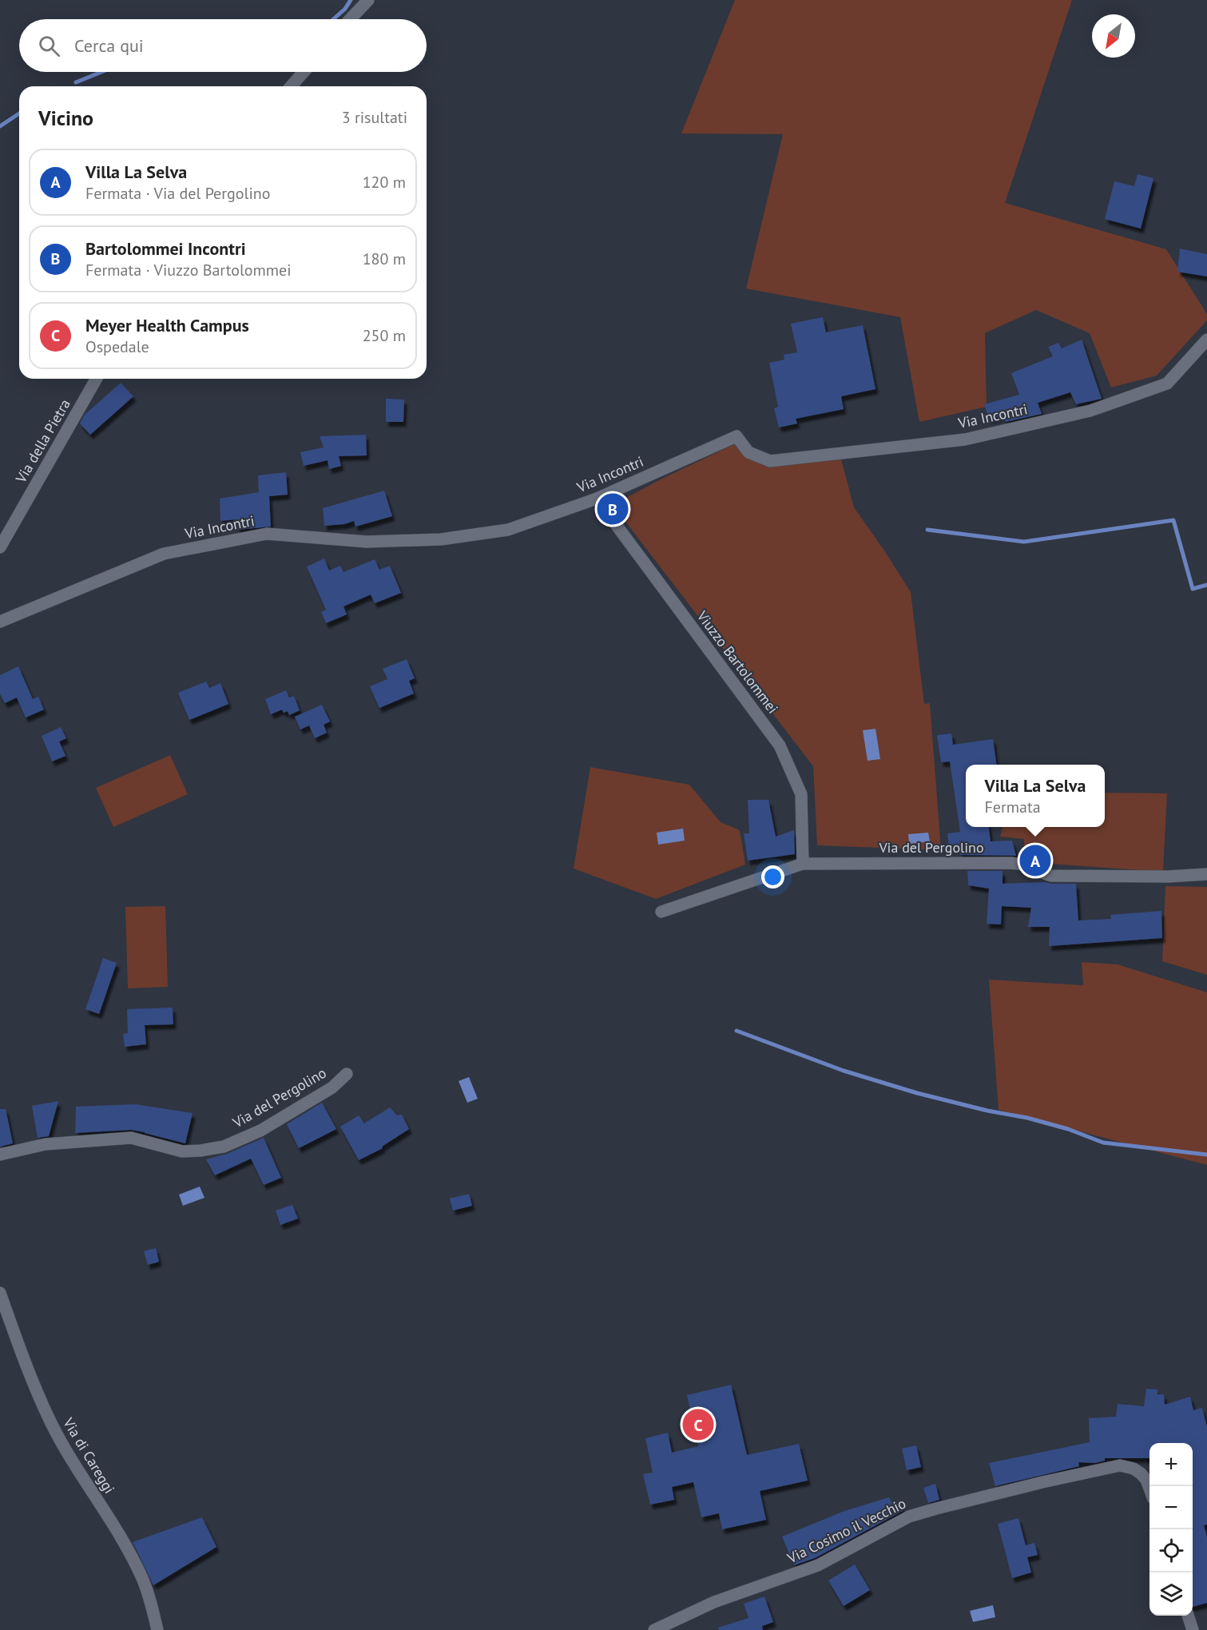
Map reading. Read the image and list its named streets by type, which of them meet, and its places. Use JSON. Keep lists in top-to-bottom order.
{
  "streets": {
    "street": [
      "Via Incontri",
      "Via della Pietra",
      "Viuzzo Bartolommei",
      "Via del Pergolino",
      "Via di Careggi",
      "Via Cosimo il Vecchio"
    ]
  },
  "crossings": [
    ["Via Incontri", "Viuzzo Bartolommei"],
    ["Viuzzo Bartolommei", "Via del Pergolino"]
  ],
  "north": "bottom left",
  "page": {
    "search": "Cerca qui",
    "heading": ["Vicino", "3 risultati"],
    "list": [
      {
        "mark": "A",
        "name": "Villa La Selva",
        "note": "Fermata · Via del Pergolino",
        "value": "120 m"
      },
      {
        "mark": "B",
        "name": "Bartolommei Incontri",
        "note": "Fermata · Viuzzo Bartolommei",
        "value": "180 m"
      },
      {
        "mark": "C",
        "name": "Meyer Health Campus",
        "note": "Ospedale",
        "value": "250 m"
      }
    ],
    "pins": ["B", "A", "C"],
    "popup": ["Villa La Selva", "Fermata"],
    "map_buttons": ["+", "−"]
  }
}
